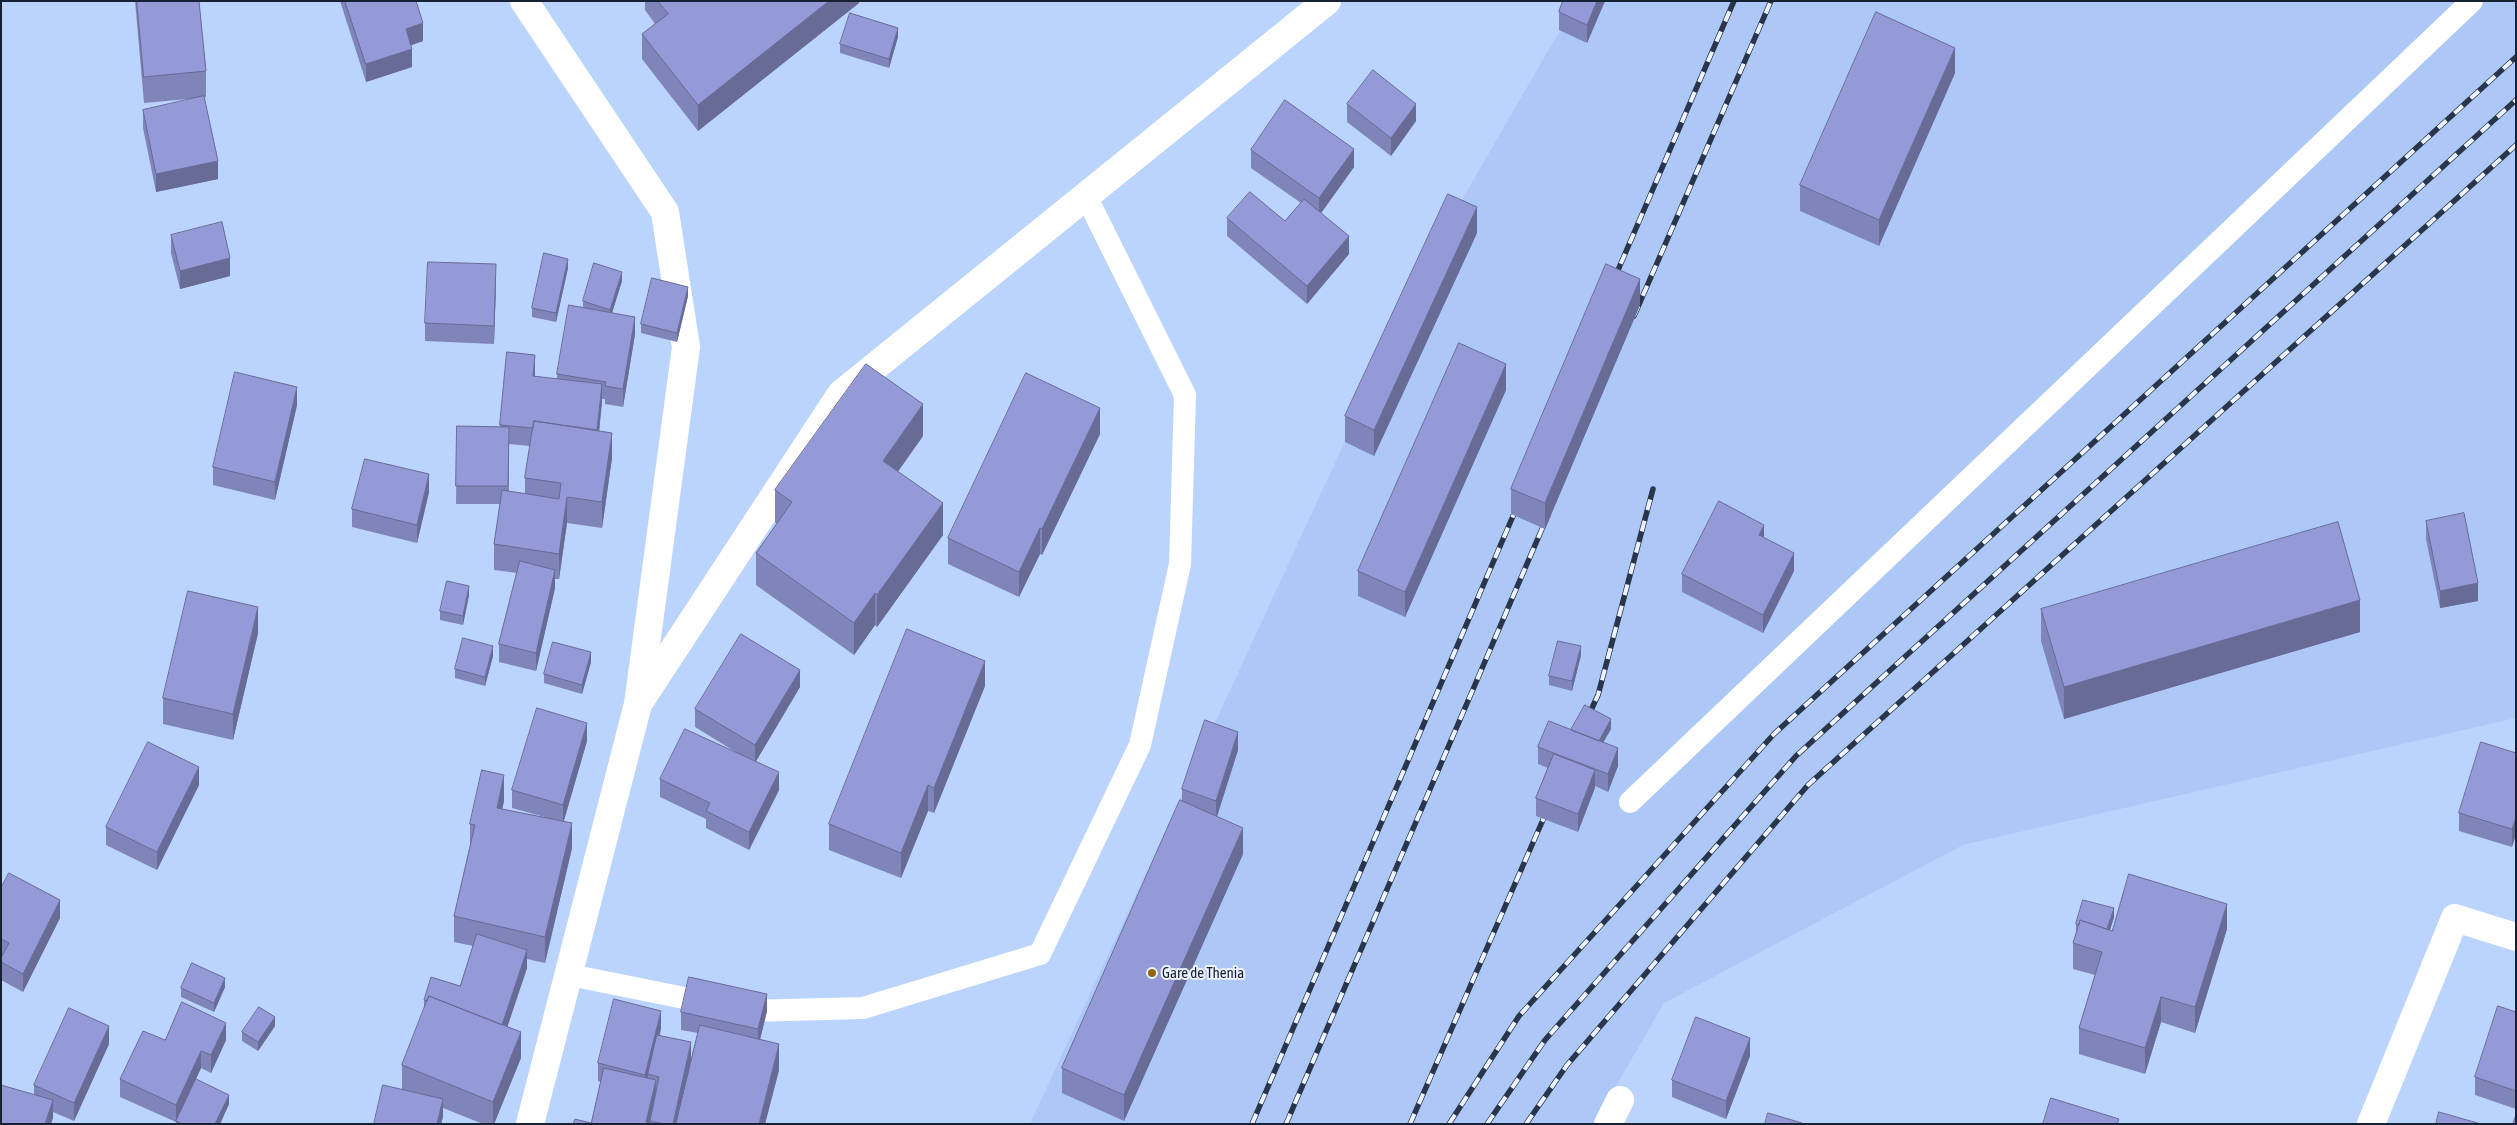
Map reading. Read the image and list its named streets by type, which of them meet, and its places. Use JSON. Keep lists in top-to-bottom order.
{
  "places": ["Gare de Thenia"]
}
